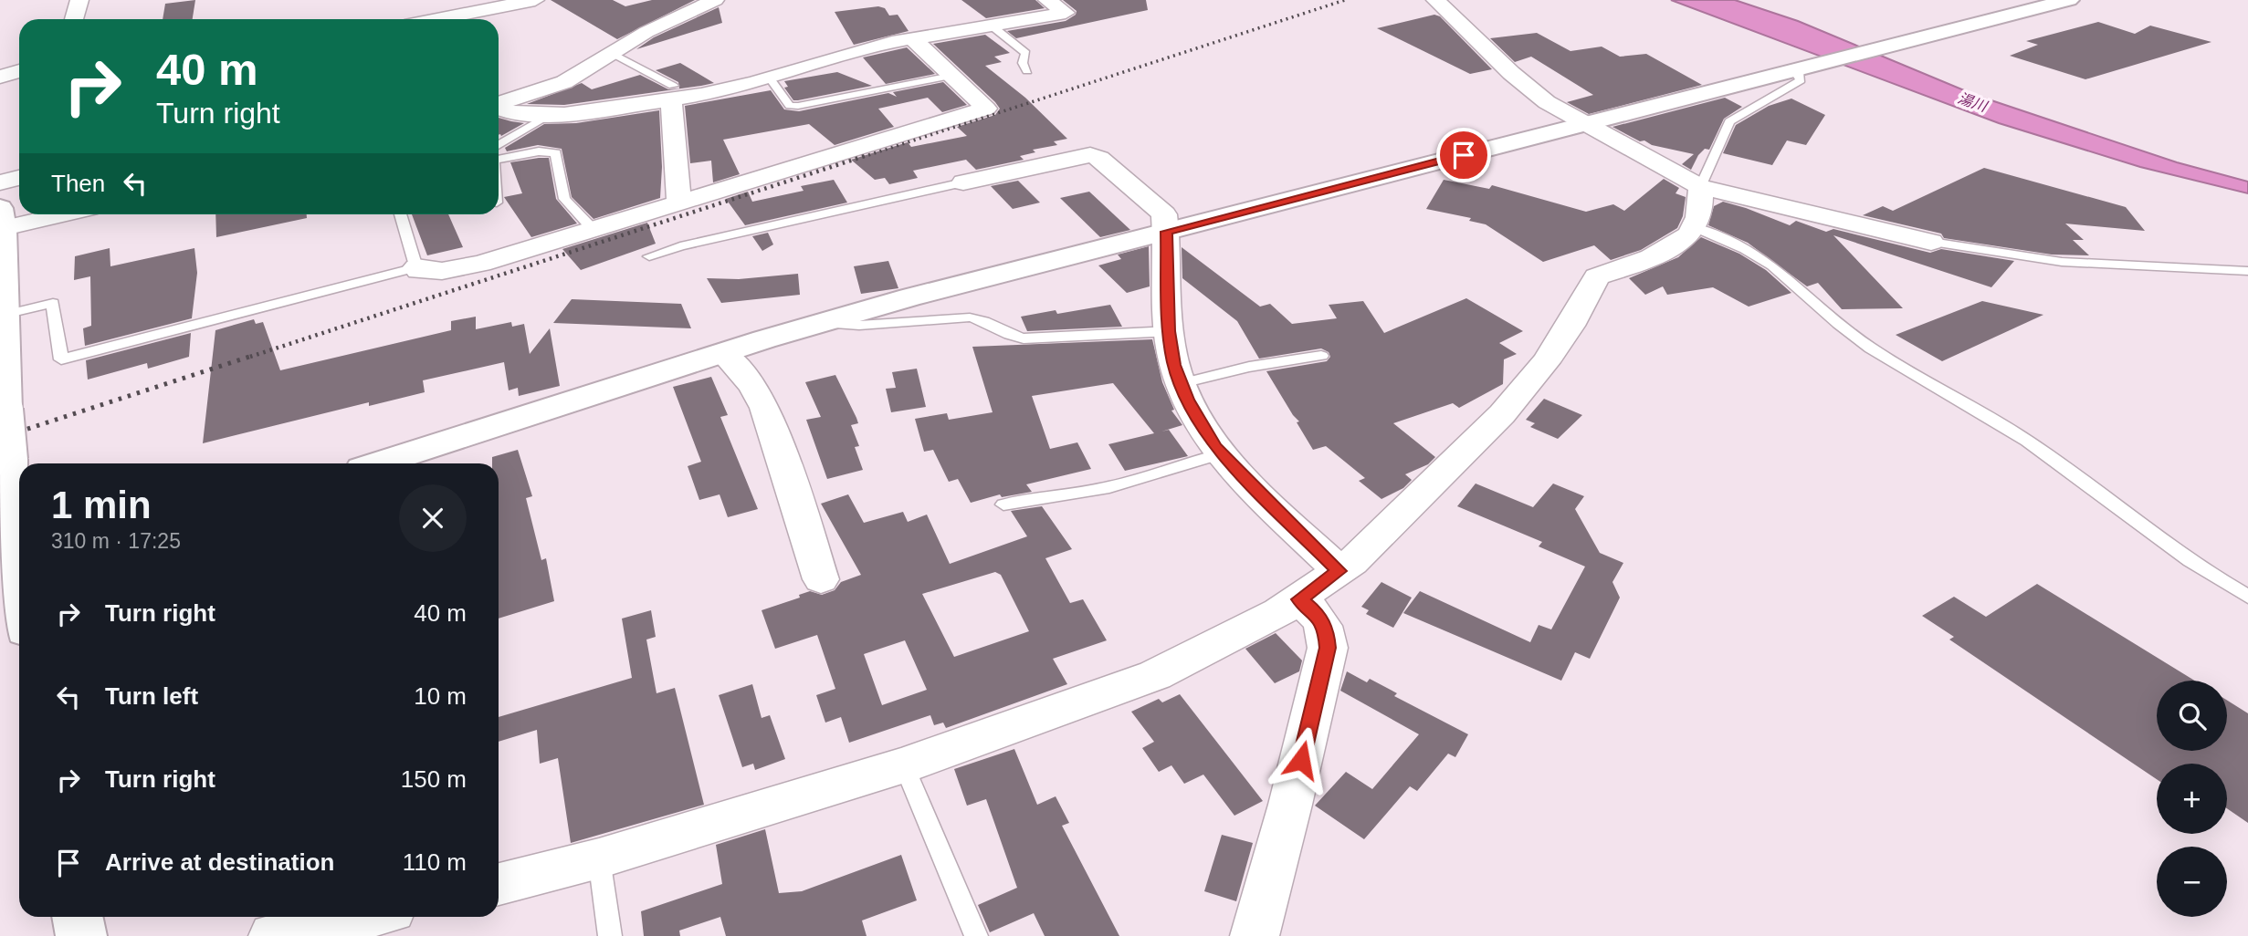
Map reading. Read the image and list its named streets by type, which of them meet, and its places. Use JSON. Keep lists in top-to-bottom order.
{
  "water": ["湯川"],
  "page": {
    "turn": ["40 m", "Turn right"],
    "then": "Then",
    "heading": ["1 min", "310 m · 17:25"],
    "list": [
      {
        "name": "Turn right",
        "value": "40 m"
      },
      {
        "name": "Turn left",
        "value": "10 m"
      },
      {
        "name": "Turn right",
        "value": "150 m"
      },
      {
        "name": "Arrive at destination",
        "value": "110 m"
      }
    ],
    "map_buttons": ["+", "−"]
  }
}
